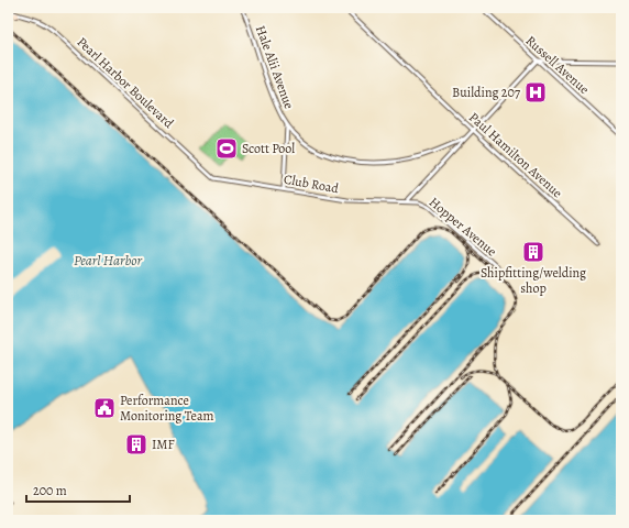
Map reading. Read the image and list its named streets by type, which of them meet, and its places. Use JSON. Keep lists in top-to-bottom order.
{
  "streets": {
    "street": [
      "Russell Avenue",
      "Hale Alii Avenue",
      "Pearl Harbor Boulevard",
      "Paul Hamilton Avenue",
      "Club Road",
      "Hopper Avenue"
    ]
  },
  "crossings": [
    ["Pearl Harbor Boulevard", "Club Road"],
    ["Club Road", "Hopper Avenue"]
  ],
  "water": ["Pearl Harbor"],
  "places": {
    "hospital": ["Building 207"],
    "sports": ["Scott Pool"],
    "building": ["Shipfitting/welding shop", "IMF"],
    "public building": ["Performance Monitoring Team"]
  },
  "scale_bar": "200 m"
}
